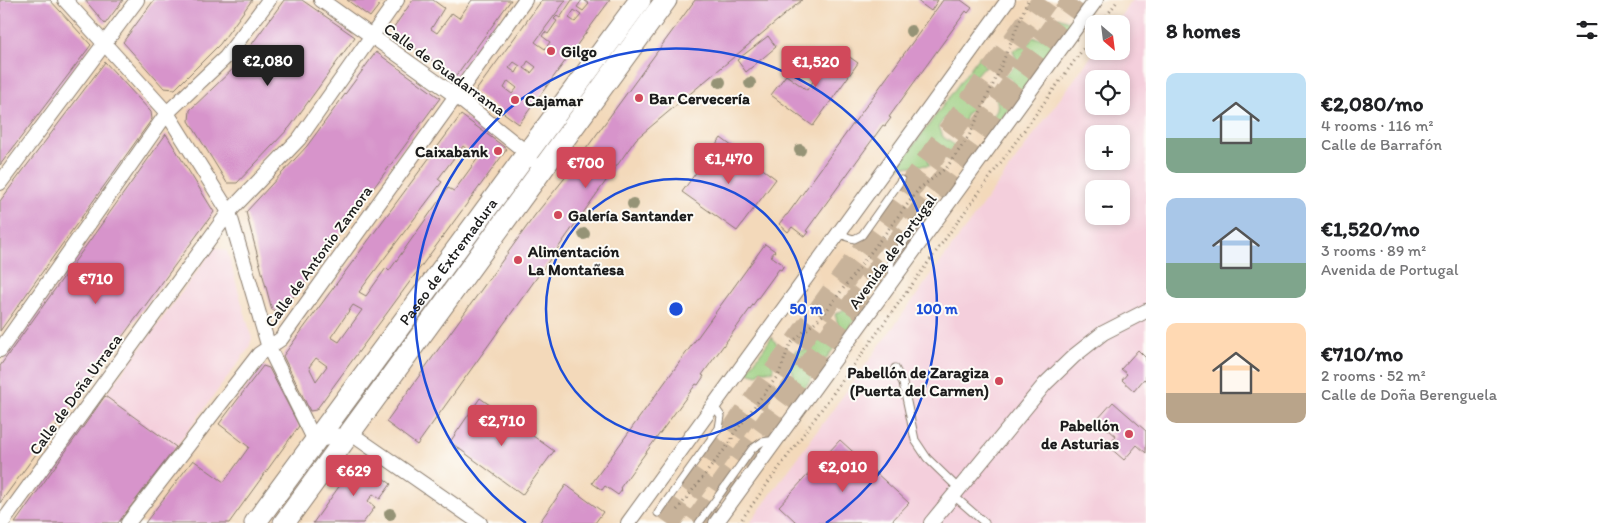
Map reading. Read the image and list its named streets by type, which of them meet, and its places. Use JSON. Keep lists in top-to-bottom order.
{
  "streets": {
    "main road": ["Paseo de Extremadura"],
    "street": [
      "Calle de Guadarrama",
      "Avenida de Portugal",
      "Calle de Antonio Zamora",
      "Calle de Doña Urraca"
    ]
  },
  "crossings": [
    ["Calle de Guadarrama", "Calle de Antonio Zamora"],
    ["Calle de Guadarrama", "Paseo de Extremadura"],
    ["Calle de Guadarrama", "Calle de Doña Urraca"]
  ],
  "places": [
    "Gilgo",
    "Bar Cervecería",
    "Cajamar",
    "Caixabank",
    "Galería Santander",
    "Alimentación La Montañesa",
    "Pabellón de Zaragiza (Puerta del Carmen)",
    "Pabellón de Asturias"
  ],
  "north": "bottom right",
  "page": {
    "heading": "8 homes",
    "map_buttons": ["+", "−"],
    "price": [
      "€2,080",
      "€1,520",
      "€1,470",
      "€700",
      "€710",
      "€2,710",
      "€2,010",
      "€629"
    ],
    "list": [
      {
        "name": "€2,080/mo",
        "note": "4 rooms · 116 m² · Calle de Barrafón"
      },
      {
        "name": "€1,520/mo",
        "note": "3 rooms · 89 m² · Avenida de Portugal"
      },
      {
        "name": "€710/mo",
        "note": "2 rooms · 52 m² · Calle de Doña Berenguela"
      }
    ]
  },
  "rings": ["50 m", "100 m"]
}
